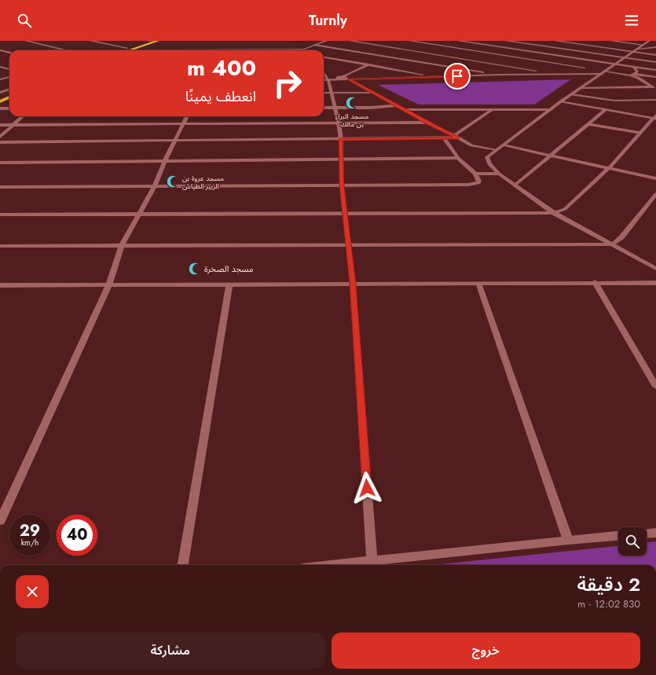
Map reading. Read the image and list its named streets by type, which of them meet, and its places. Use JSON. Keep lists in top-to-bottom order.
{
  "places": {
    "mosque": ["مسجد البراء بن مالك", "مسجد عروة بن الزبير-الطياش", "مسجد الصخرة"]
  },
  "page": {
    "header": "Turnly",
    "turn": ["400 m", "انعطف يمينًا"],
    "speed": "29 km/h",
    "limit": "40",
    "heading": ["2 دقيقة", "830 m · 12:02"],
    "buttons": ["خروج", "مشاركة"]
  }
}
